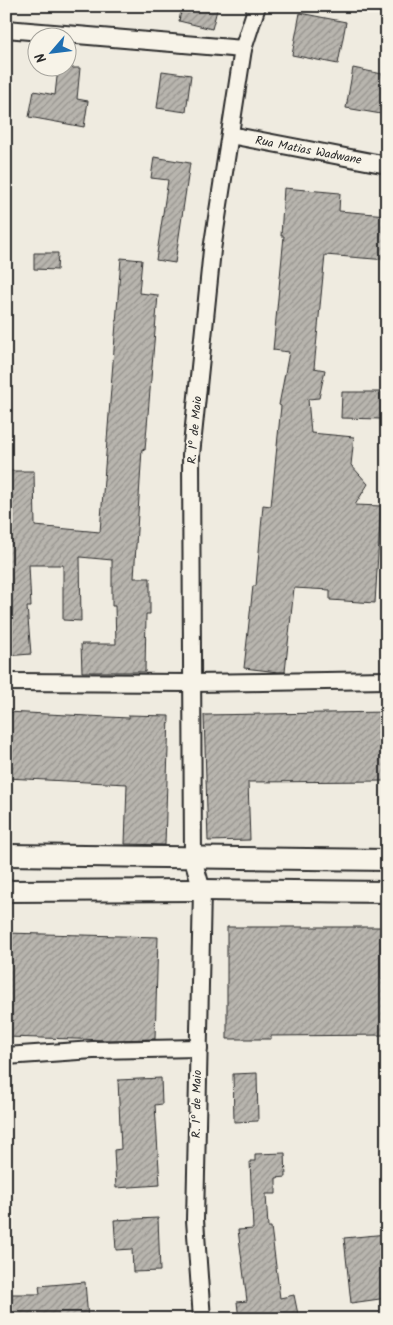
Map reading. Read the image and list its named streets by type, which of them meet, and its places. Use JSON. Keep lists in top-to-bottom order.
{
  "streets": {
    "street": ["Rua Matias Wadwane", "R. 1º de Maio"]
  },
  "crossings": [
    ["Rua Matias Wadwane", "R. 1º de Maio"]
  ],
  "north": "bottom left"
}
